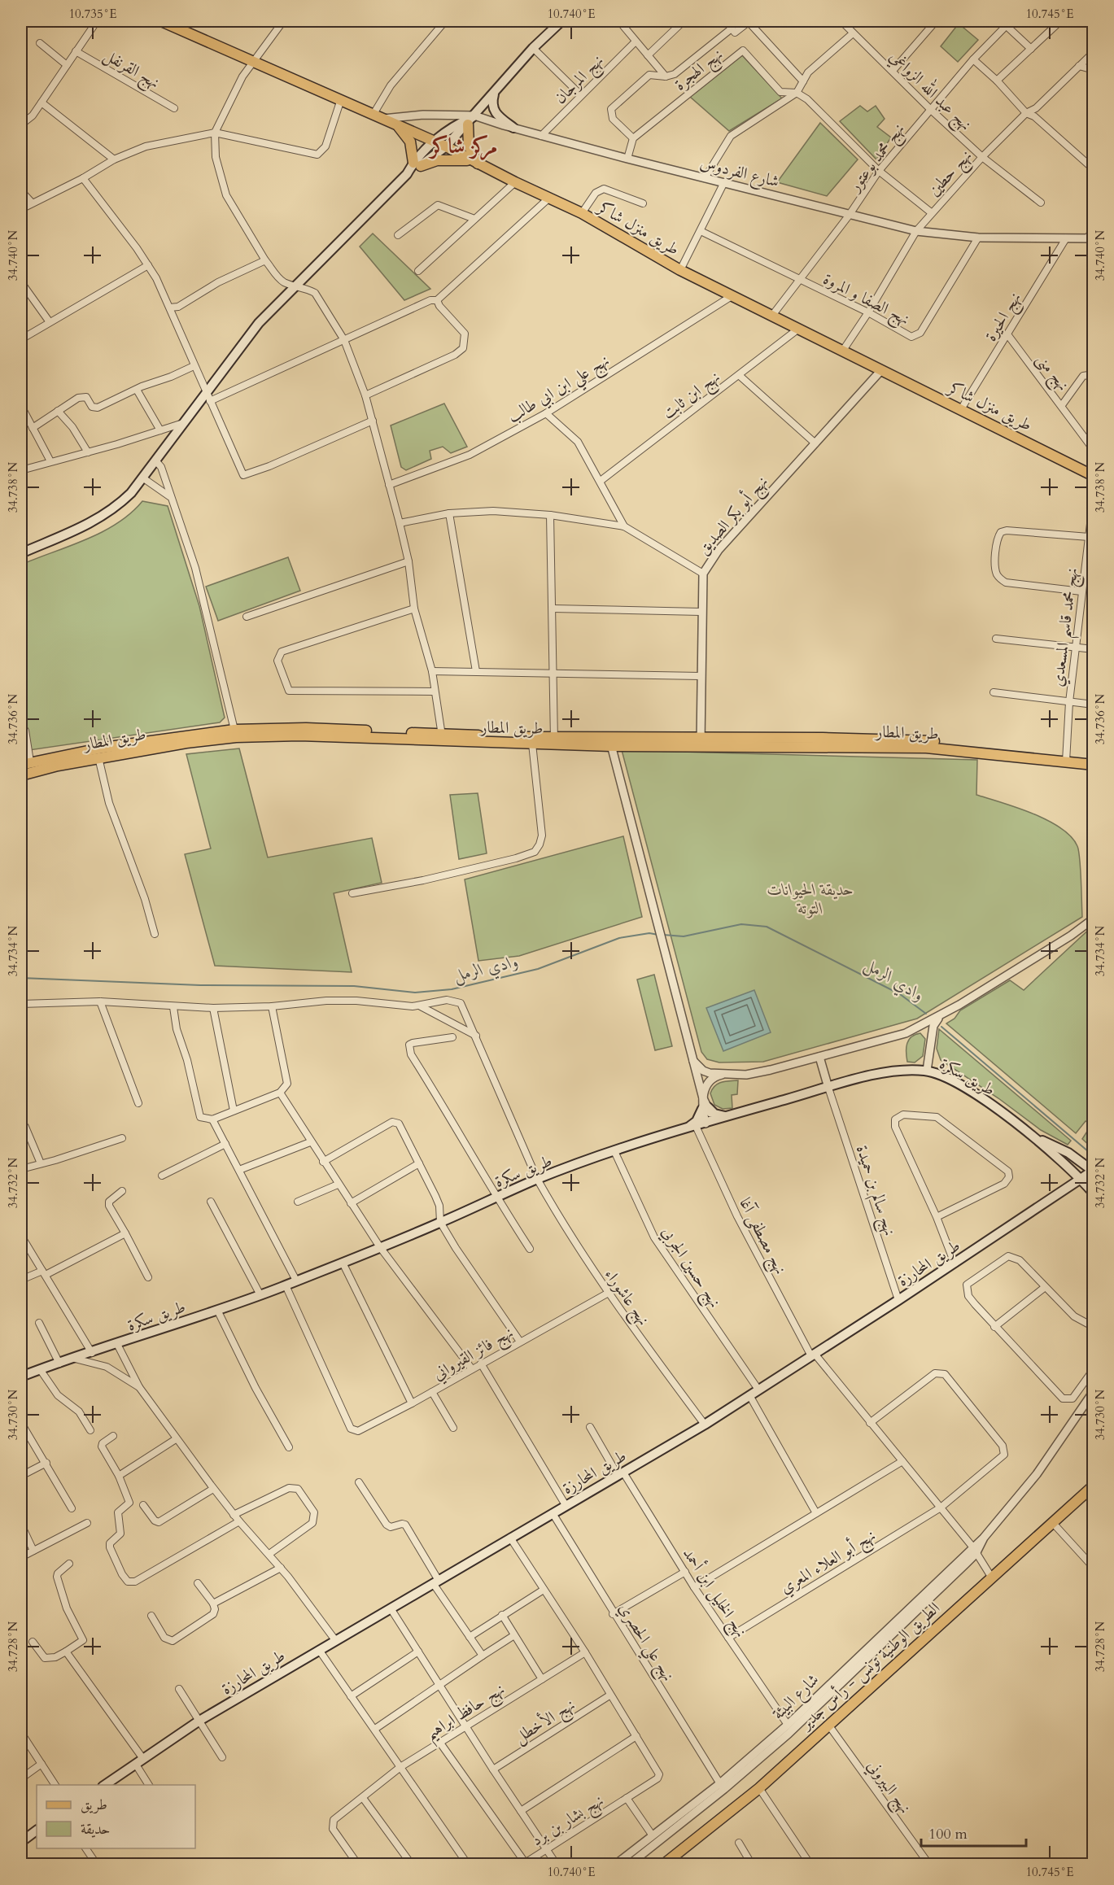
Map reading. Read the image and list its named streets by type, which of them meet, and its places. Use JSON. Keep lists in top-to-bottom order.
{
  "streets": {
    "main road": [
      "طريق منزل شاكر",
      "طريق المطار",
      "طريق سكرة",
      "طريق المحارزة",
      "الطريق الوطنية تونس - رأس جدير"
    ],
    "street": [
      "نهج القرنفل",
      "نهج الهجرة",
      "نهج المرجان",
      "نهج عبد الله الزواغي",
      "نهج محمد بوعتور",
      "شارع الفردوس",
      "نهج حطين",
      "نهج الصفا و المروة",
      "نهج الحيرة",
      "نهج منى",
      "نهج علي ابن ابي طالب",
      "نهج ابن ثابت",
      "نهج أبو بكر الصديق",
      "نهج محمد قاسم المسعدي",
      "نهج سالم بن حميدة",
      "نهج مصطفى آغا",
      "نهج حسين الجربي",
      "نهج عاشوراء",
      "نهج فائز القيرواني",
      "نهج أبو العلاء المعري",
      "نهج الخليل ابن أحمد",
      "نهج علي الحصري",
      "شارع البيئة",
      "نهج حافظ ابراهيم",
      "نهج الأخطل",
      "نهج البيروني",
      "نهج بشار بن برد"
    ]
  },
  "crossings": [
    ["نهج الهجرة", "نهج محمد بوعتور"],
    ["نهج الهجرة", "نهج حطين"],
    ["نهج المرجان", "شارع الفردوس"],
    ["نهج عبد الله الزواغي", "نهج محمد بوعتور"],
    ["نهج عبد الله الزواغي", "نهج حطين"],
    ["نهج محمد بوعتور", "شارع الفردوس"],
    ["نهج محمد بوعتور", "طريق منزل شاكر"],
    ["نهج محمد بوعتور", "نهج الصفا و المروة"],
    ["شارع الفردوس", "نهج حطين"],
    ["شارع الفردوس", "طريق منزل شاكر"],
    ["شارع الفردوس", "نهج الصفا و المروة"],
    ["شارع الفردوس", "نهج الحيرة"],
    ["نهج حطين", "طريق منزل شاكر"],
    ["نهج حطين", "نهج الصفا و المروة"],
    ["طريق منزل شاكر", "نهج الحيرة"],
    ["طريق منزل شاكر", "نهج علي ابن ابي طالب"],
    ["طريق منزل شاكر", "نهج ابن ثابت"],
    ["طريق منزل شاكر", "نهج أبو بكر الصديق"],
    ["نهج الحيرة", "نهج منى"],
    ["نهج أبو بكر الصديق", "طريق المطار"],
    ["نهج محمد قاسم المسعدي", "طريق المطار"],
    ["طريق سكرة", "نهج سالم بن حميدة"],
    ["طريق سكرة", "نهج مصطفى آغا"],
    ["طريق سكرة", "نهج حسين الجربي"],
    ["طريق سكرة", "نهج عاشوراء"],
    ["طريق سكرة", "نهج فائز القيرواني"],
    ["نهج سالم بن حميدة", "طريق المحارزة"],
    ["نهج مصطفى آغا", "طريق المحارزة"],
    ["نهج مصطفى آغا", "نهج أبو العلاء المعري"],
    ["نهج مصطفى آغا", "الطريق الوطنية تونس - رأس جدير"],
    ["نهج مصطفى آغا", "شارع البيئة"],
    ["طريق المحارزة", "نهج حسين الجربي"],
    ["طريق المحارزة", "نهج عاشوراء"],
    ["طريق المحارزة", "نهج الخليل ابن أحمد"],
    ["طريق المحارزة", "نهج علي الحصري"],
    ["نهج عاشوراء", "نهج فائز القيرواني"],
    ["نهج أبو العلاء المعري", "نهج الخليل ابن أحمد"],
    ["نهج الخليل ابن أحمد", "شارع البيئة"],
    ["نهج علي الحصري", "شارع البيئة"],
    ["الطريق الوطنية تونس - رأس جدير", "نهج البيروني"]
  ],
  "districts": ["مركز شاكر"],
  "water": ["وادي الرمل"],
  "parks": ["حديقة الحيوانات التوتة"],
  "legend": ["طريق", "حديقة"],
  "scale_bar": "100 m",
  "coordinates": [
    "10.735°E",
    "10.740°E",
    "10.745°E",
    "34.740°N",
    "34.738°N",
    "34.736°N",
    "34.734°N",
    "34.732°N",
    "34.730°N",
    "34.728°N"
  ]
}
